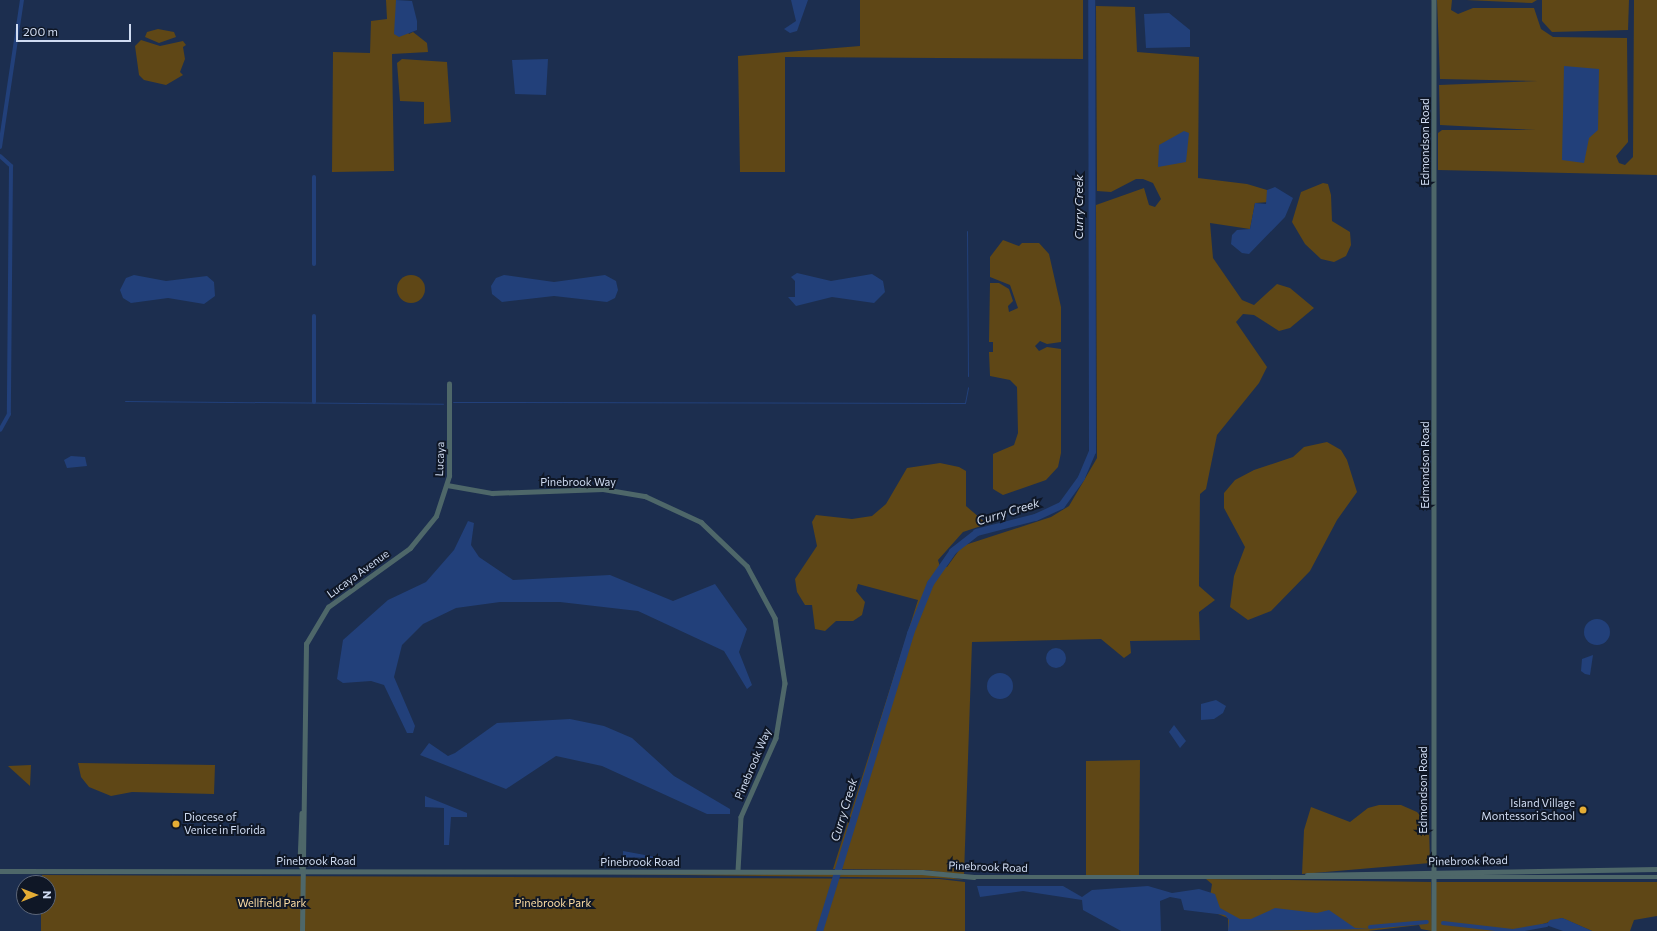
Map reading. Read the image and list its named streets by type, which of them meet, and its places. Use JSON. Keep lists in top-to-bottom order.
{
  "streets": {
    "street": [
      "Edmondson Road",
      "Lucaya",
      "Pinebrook Way",
      "Lucaya Avenue",
      "Pinebrook Road"
    ]
  },
  "crossings": [
    ["Edmondson Road", "Pinebrook Road"],
    ["Lucaya", "Pinebrook Way"],
    ["Lucaya", "Lucaya Avenue"],
    ["Pinebrook Way", "Lucaya Avenue"],
    ["Pinebrook Way", "Pinebrook Road"],
    ["Lucaya Avenue", "Pinebrook Road"]
  ],
  "water": ["Curry Creek"],
  "parks": ["Wellfield Park", "Pinebrook Park"],
  "places": ["Island Village Montessori School", "Diocese of Venice in Florida"],
  "scale_bar": "200 m",
  "north": "right"
}
